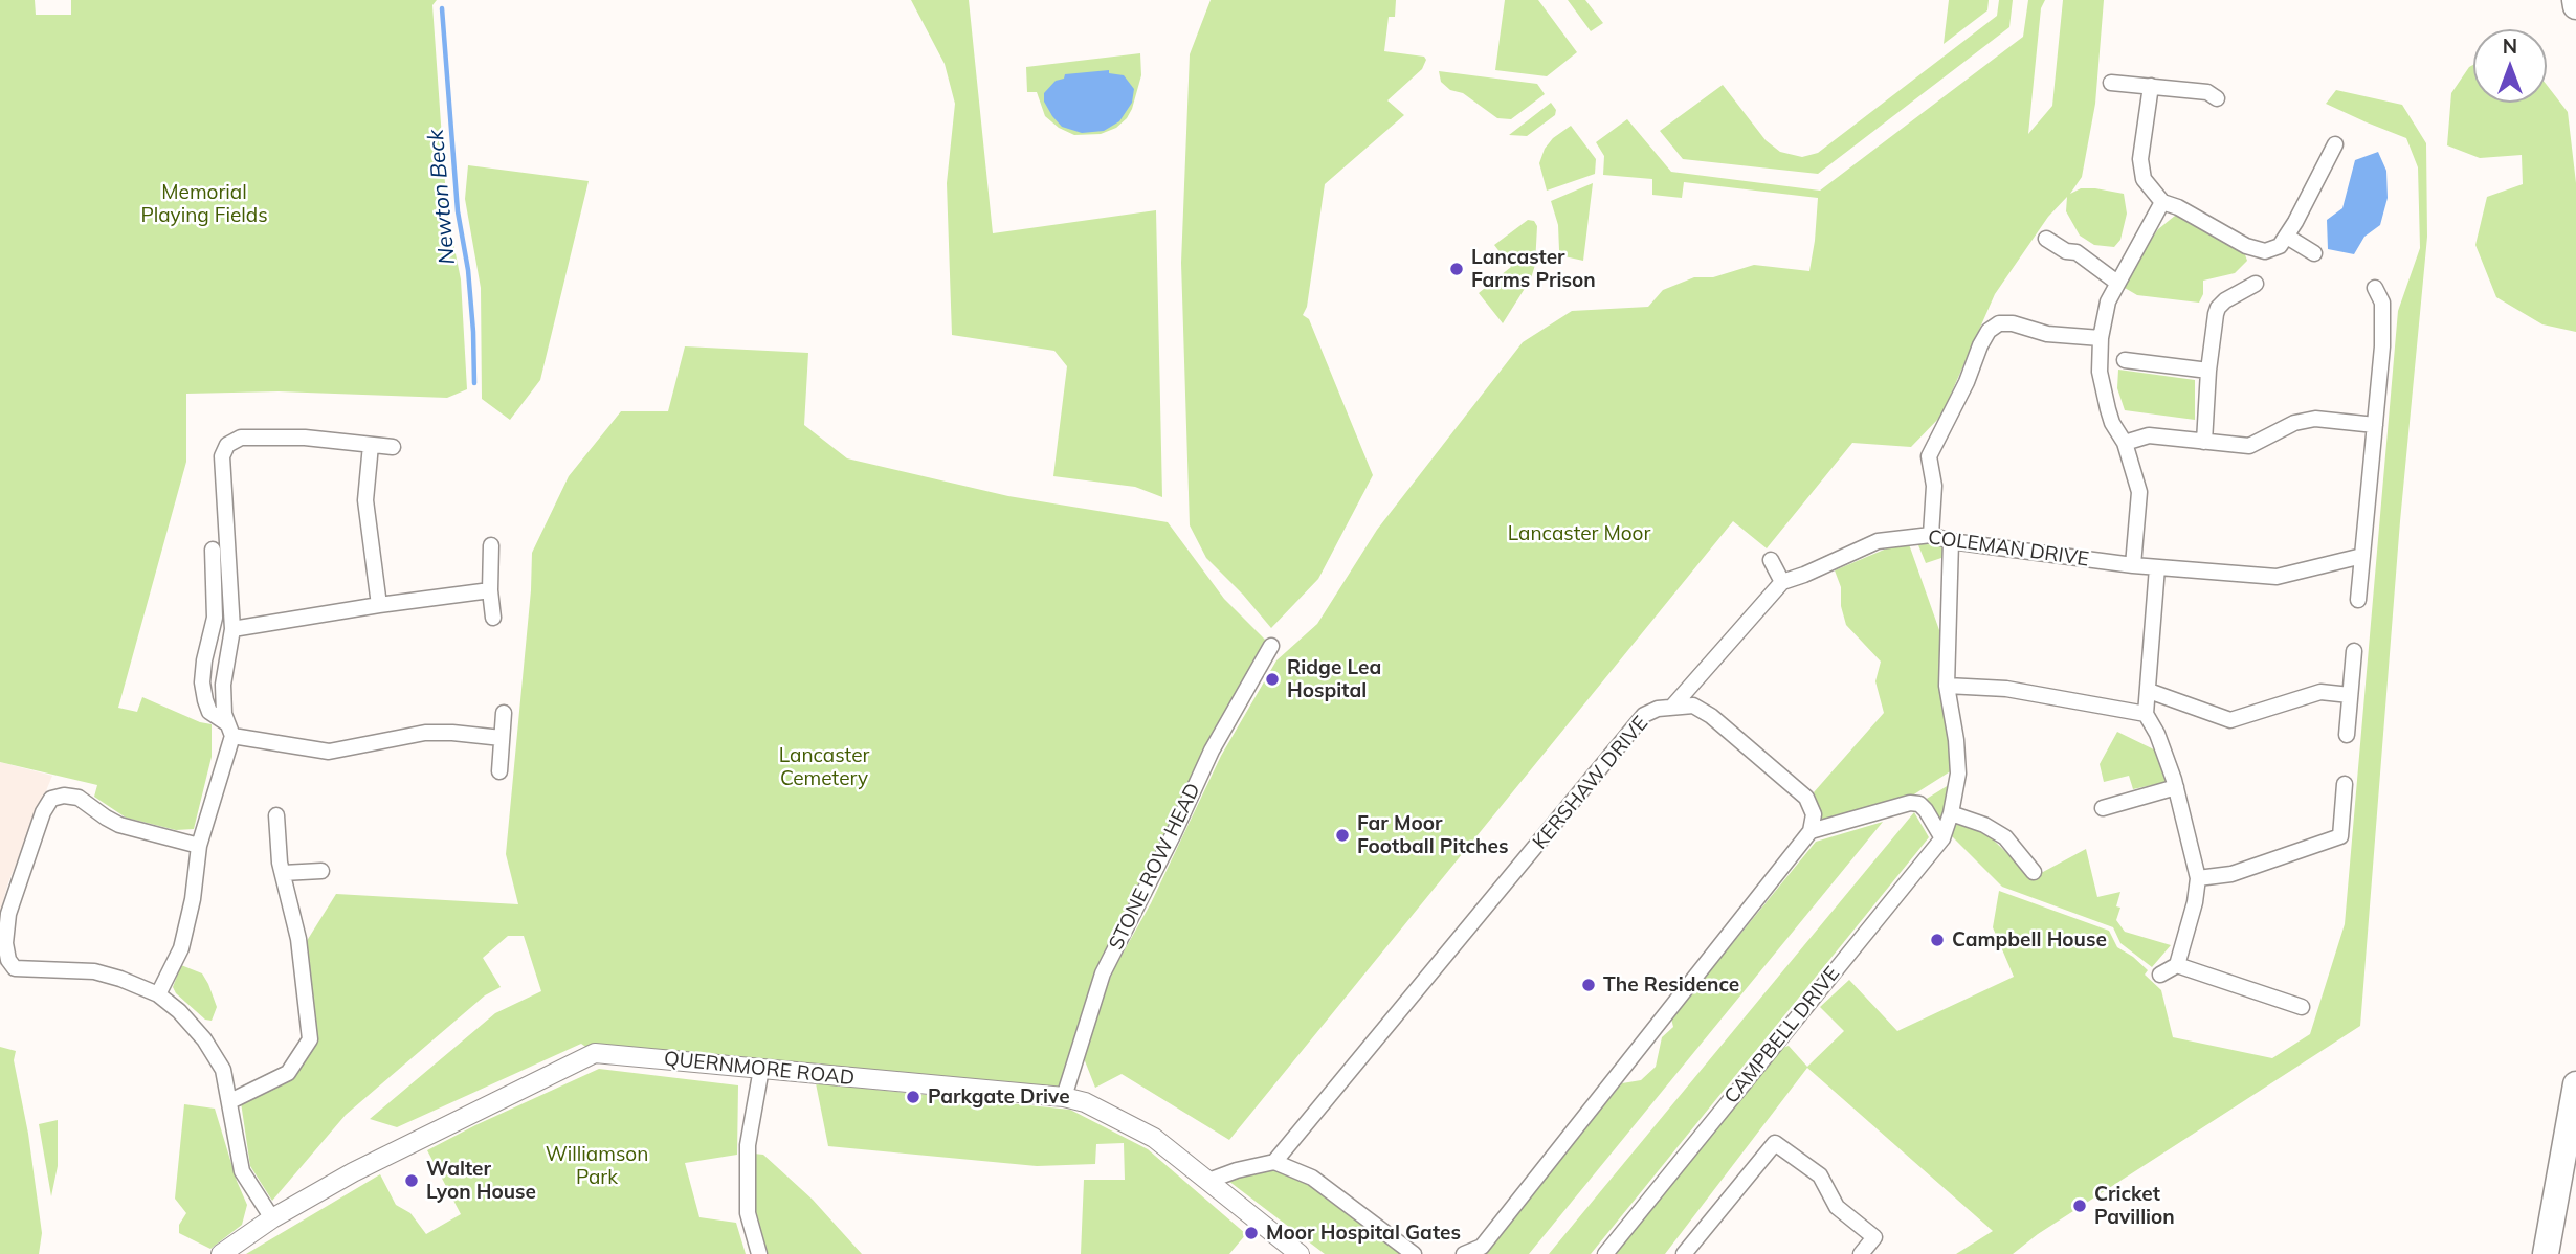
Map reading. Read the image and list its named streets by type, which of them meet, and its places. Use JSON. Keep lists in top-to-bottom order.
{
  "streets": {
    "street": [
      "COLEMAN DRIVE",
      "KERSHAW DRIVE",
      "STONE ROW HEAD",
      "CAMPBELL DRIVE",
      "QUERNMORE ROAD"
    ]
  },
  "crossings": [
    ["COLEMAN DRIVE", "KERSHAW DRIVE"],
    ["COLEMAN DRIVE", "CAMPBELL DRIVE"],
    ["STONE ROW HEAD", "QUERNMORE ROAD"]
  ],
  "water": ["Newton Beck"],
  "parks": [
    "Memorial Playing Fields",
    "Lancaster Moor",
    "Lancaster Cemetery",
    "Williamson Park"
  ],
  "places": [
    "Lancaster Farms Prison",
    "Ridge Lea Hospital",
    "Far Moor Football Pitches",
    "Campbell House",
    "The Residence",
    "Parkgate Drive",
    "Walter Lyon House",
    "Cricket Pavillion",
    "Moor Hospital Gates"
  ],
  "north": "top"
}
